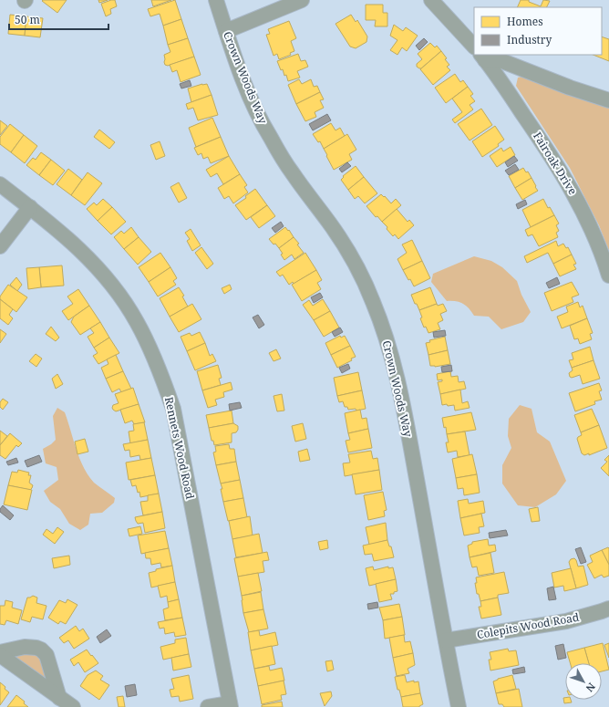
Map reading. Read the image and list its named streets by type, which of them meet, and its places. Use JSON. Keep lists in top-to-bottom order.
{
  "streets": {
    "street": [
      "Crown Woods Way",
      "Fairoak Drive",
      "Rennets Wood Road",
      "Colepits Wood Road"
    ]
  },
  "crossings": [
    ["Crown Woods Way", "Colepits Wood Road"]
  ],
  "legend": ["Homes", "Industry"],
  "scale_bar": "50 m",
  "north": "bottom right"
}
